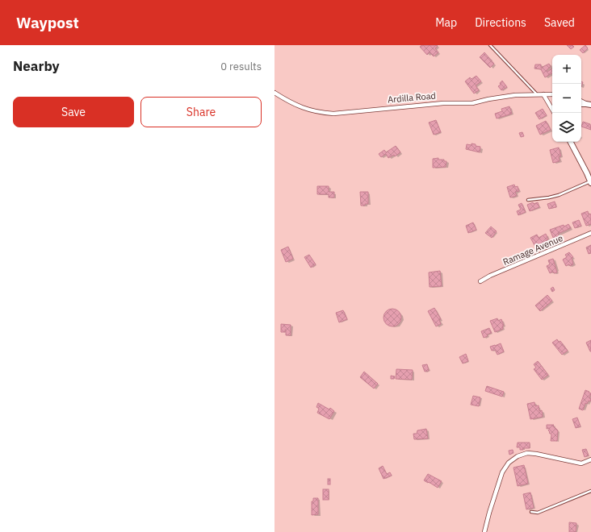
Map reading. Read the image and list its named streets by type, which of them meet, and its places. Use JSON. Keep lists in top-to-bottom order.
{
  "streets": {
    "street": ["Ardilla Road", "Ramage Avenue"]
  },
  "page": {
    "header": "Waypost",
    "nav": ["Map", "Directions", "Saved"],
    "heading": ["Nearby", "0 results"],
    "map_buttons": ["+", "−"],
    "buttons": ["Save", "Share"]
  }
}
